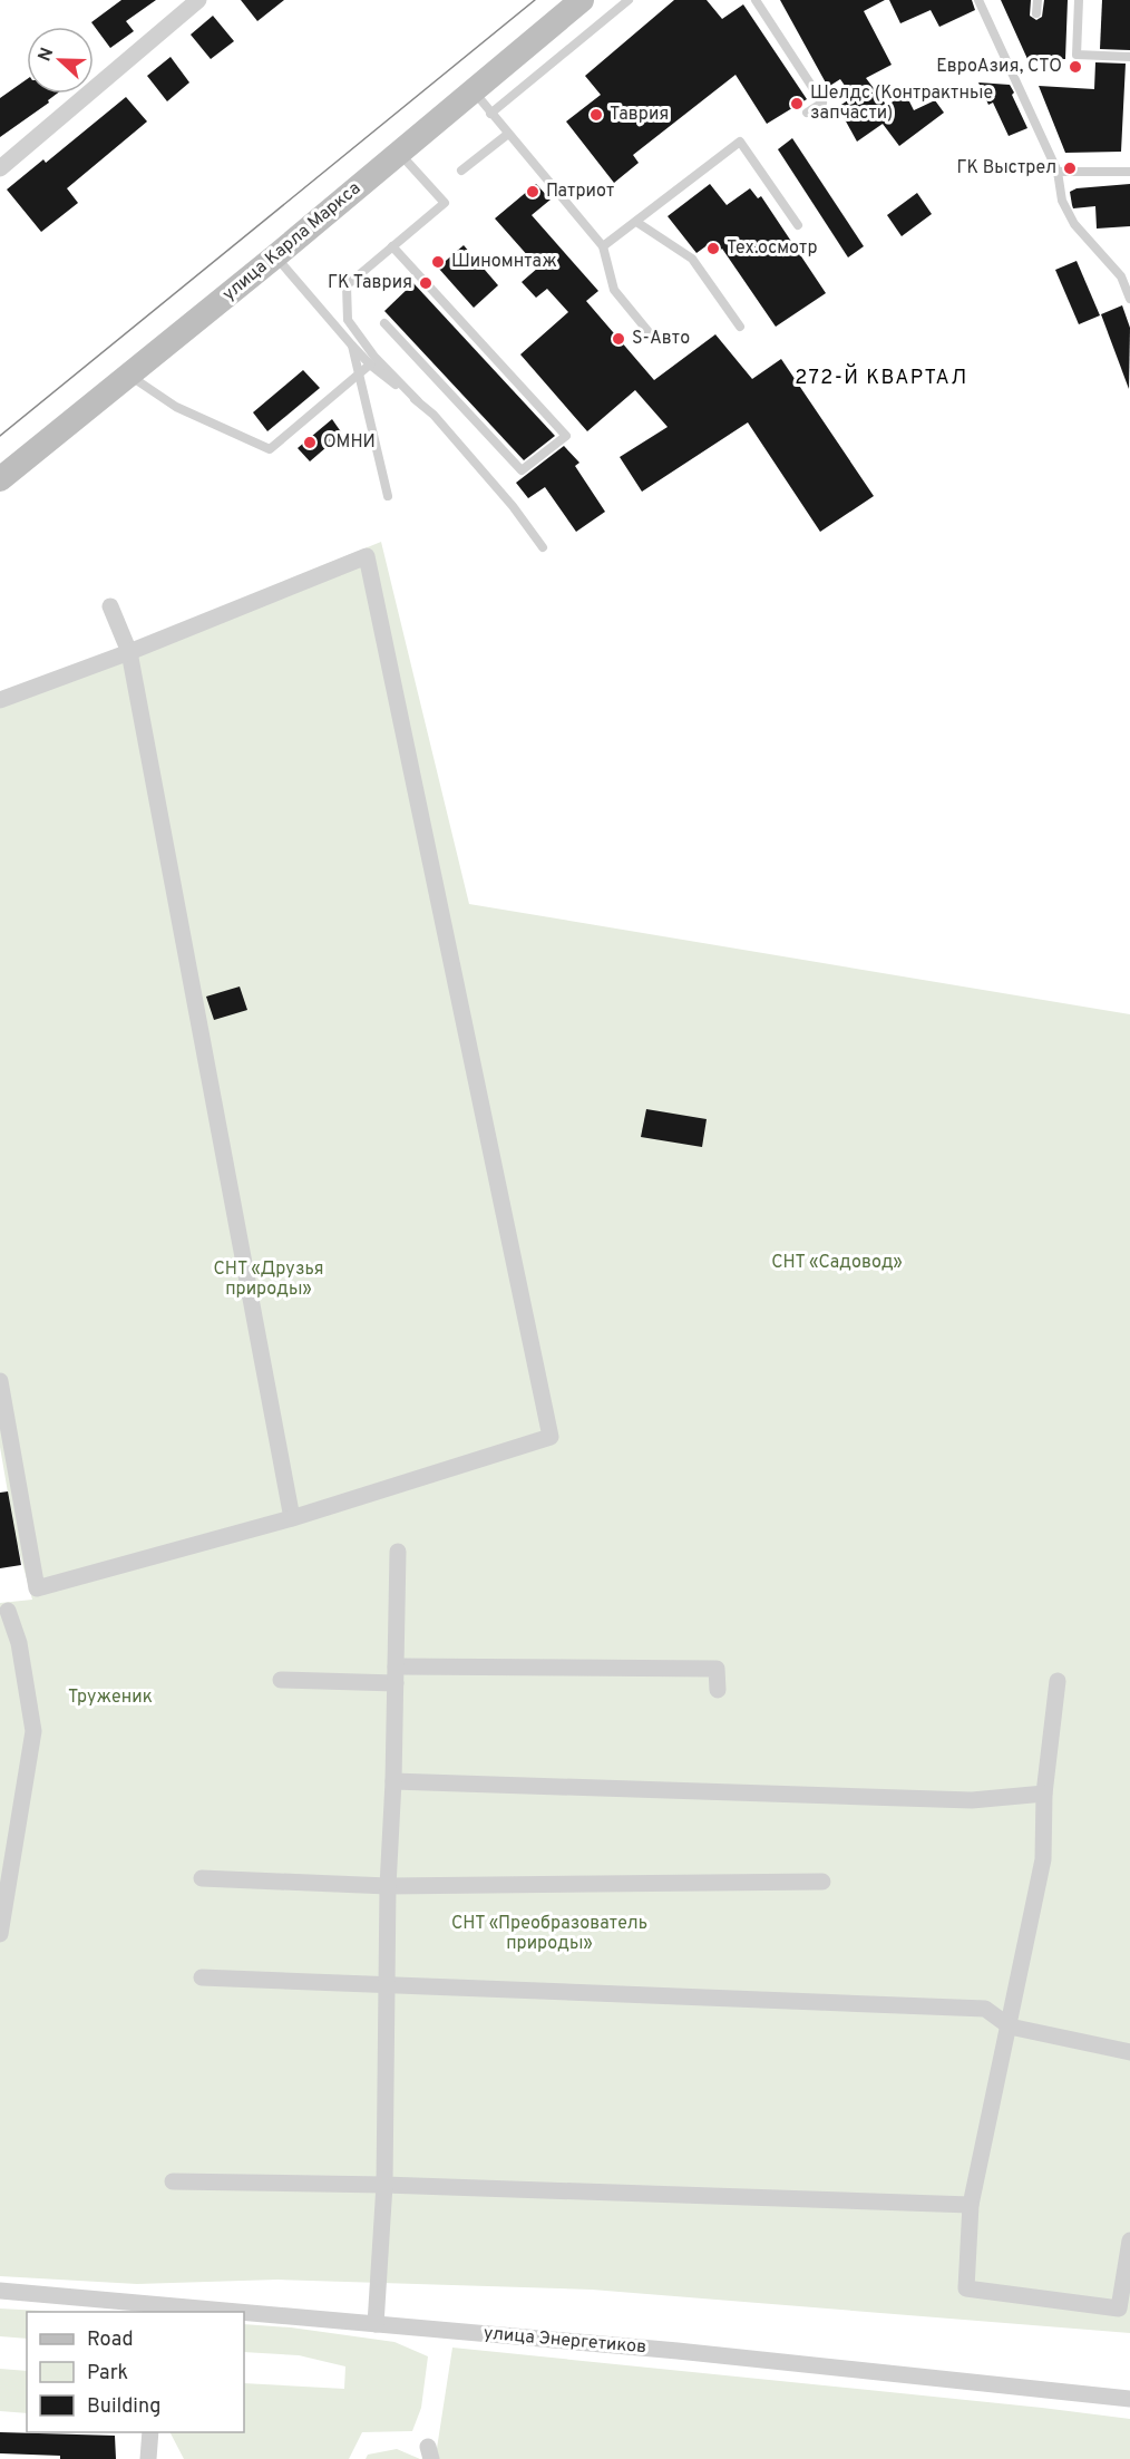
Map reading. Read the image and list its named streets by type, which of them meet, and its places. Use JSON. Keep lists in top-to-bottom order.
{
  "streets": {
    "street": ["улица Карла Маркса", "улица Энергетиков"]
  },
  "districts": ["272-Й КВАРТАЛ"],
  "parks": [
    "СНТ «Садовод»",
    "СНТ «Друзья природы»",
    "Труженик",
    "СНТ «Преобразователь природы»"
  ],
  "places": [
    "ЕвроАзия, СТО",
    "Шелдс (Контрактные запчасти)",
    "Таврия",
    "ГК Выстрел",
    "Патриот",
    "Тех.осмотр",
    "Шиномнтаж",
    "ГК Таврия",
    "S-Авто",
    "ОМНИ"
  ],
  "legend": ["Road", "Park", "Building"],
  "north": "left"
}
